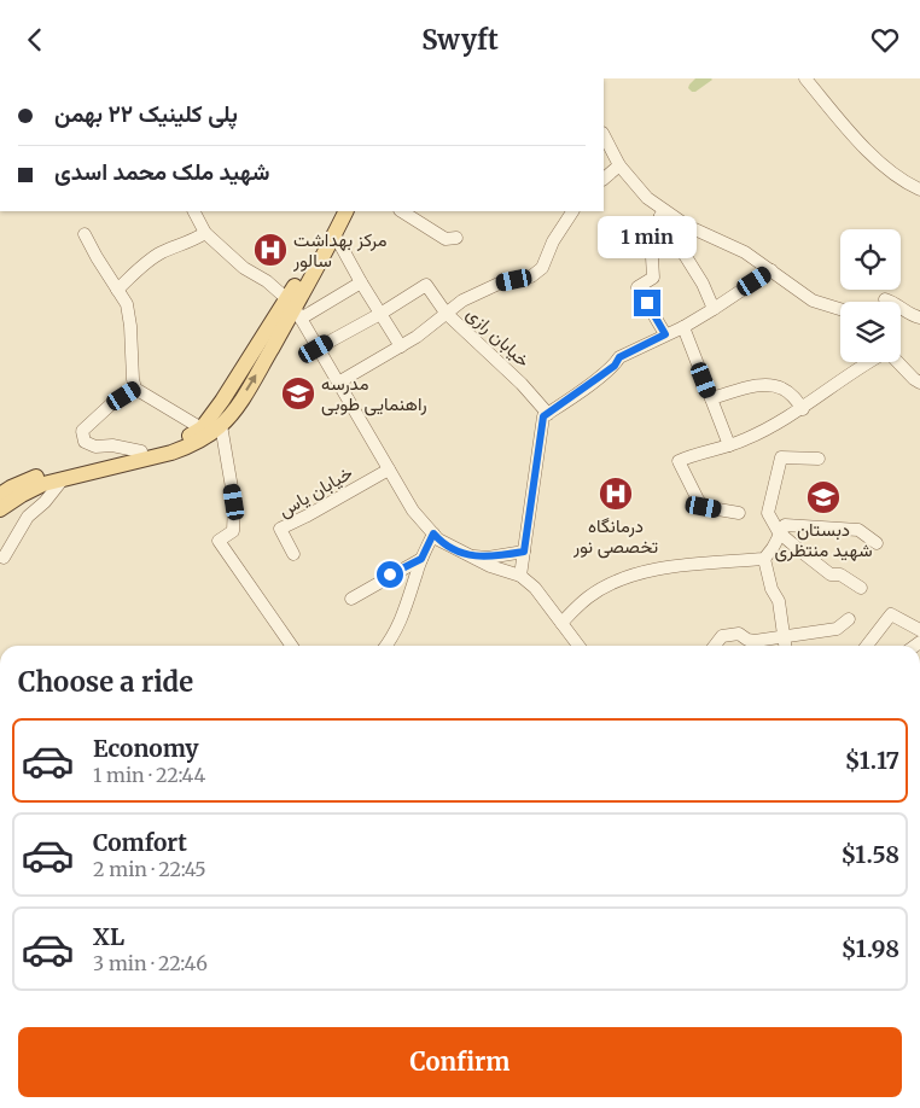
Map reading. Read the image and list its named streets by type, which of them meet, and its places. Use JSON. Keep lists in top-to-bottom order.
{
  "streets": {
    "street": ["خیابان رازی", "خیابان یاس"]
  },
  "places": {
    "hospital": ["مرکز بهداشت سالور", "درمانگاه تخصصی نور"],
    "school or university": ["مدرسه راهنمایی طوبی", "دبستان شهید منتظری"]
  },
  "page": {
    "header": "Swyft",
    "banner": ["پلی کلینیک ۲۲ بهمن", "شهید ملک محمد اسدی"],
    "bubble": "1 min",
    "heading": "Choose a ride",
    "list": [
      {
        "name": "Economy",
        "note": "1 min · 22:44",
        "value": "$1.17"
      },
      {
        "name": "Comfort",
        "note": "2 min · 22:45",
        "value": "$1.58"
      },
      {
        "name": "XL",
        "note": "3 min · 22:46",
        "value": "$1.98"
      }
    ],
    "buttons": "Confirm"
  }
}
